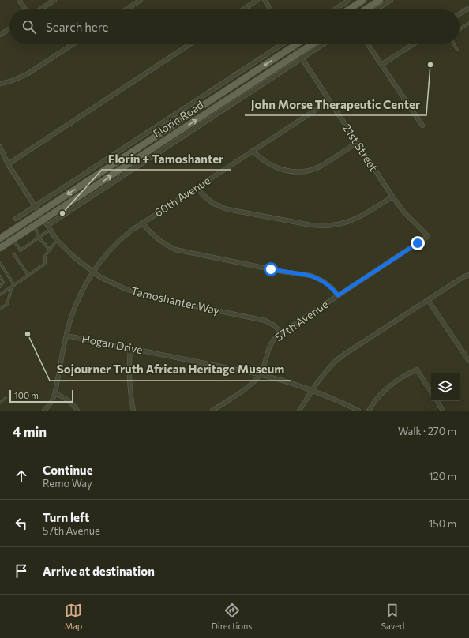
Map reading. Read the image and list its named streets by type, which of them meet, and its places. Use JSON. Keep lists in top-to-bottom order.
{
  "streets": {
    "main road": ["Florin Road"],
    "street": [
      "21st Street",
      "60th Avenue",
      "Tamoshanter Way",
      "57th Avenue",
      "Hogan Drive"
    ]
  },
  "crossings": [
    ["Florin Road", "21st Street"],
    ["Florin Road", "Tamoshanter Way"],
    ["21st Street", "60th Avenue"],
    ["21st Street", "57th Avenue"],
    ["60th Avenue", "Tamoshanter Way"],
    ["60th Avenue", "Hogan Drive"],
    ["Tamoshanter Way", "57th Avenue"],
    ["57th Avenue", "Hogan Drive"]
  ],
  "places": ["John Morse Therapeutic Center", "Florin + Tamoshanter", "Sojourner Truth African Heritage Museum"],
  "scale_bar": "100 m",
  "page": {
    "search": "Search here",
    "scale": "100 m",
    "heading": ["4 min", "Walk · 270 m"],
    "list": [
      ["Continue", "Remo Way", "120 m"],
      ["Turn left", "57th Avenue", "150 m"],
      "Arrive at destination"
    ],
    "nav": ["Map", "Directions", "Saved"]
  }
}
